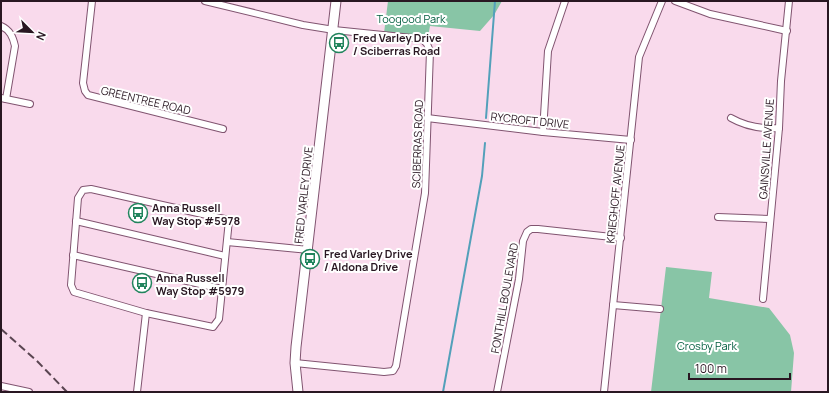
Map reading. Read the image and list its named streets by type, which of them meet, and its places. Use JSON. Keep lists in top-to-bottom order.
{
  "streets": {
    "street": [
      "GREENTREE ROAD",
      "RYCROFT DRIVE",
      "SCIBERRAS ROAD",
      "GAINSVILLE AVENUE",
      "KRIEGHOFF AVENUE",
      "FRED VARLEY DRIVE",
      "FONTHILL BOULEVARD"
    ]
  },
  "crossings": [
    ["RYCROFT DRIVE", "SCIBERRAS ROAD"],
    ["RYCROFT DRIVE", "KRIEGHOFF AVENUE"],
    ["SCIBERRAS ROAD", "FRED VARLEY DRIVE"],
    ["KRIEGHOFF AVENUE", "FONTHILL BOULEVARD"]
  ],
  "parks": ["Toogood Park", "Crosby Park"],
  "places": {
    "bus stop": [
      "Fred Varley Drive / Sciberras Road",
      "Anna Russell Way Stop #5978",
      "Fred Varley Drive / Aldona Drive",
      "Anna Russell Way Stop #5979"
    ]
  },
  "scale_bar": "100 m",
  "north": "bottom right"
}
